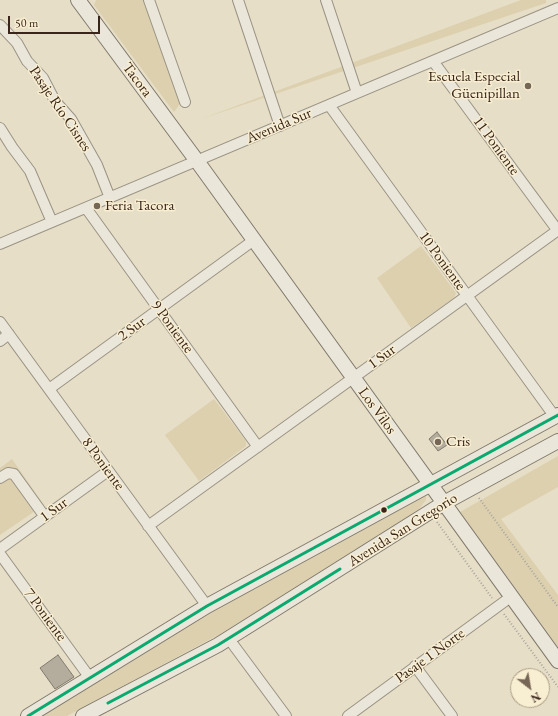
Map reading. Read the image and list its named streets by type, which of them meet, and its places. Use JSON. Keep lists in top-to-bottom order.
{
  "streets": {
    "main road": ["Tacora", "Los Vilos", "Avenida San Gregorio"],
    "street": [
      "Pasaje Río Cisnes",
      "Avenida Sur",
      "11 Poniente",
      "10 Poniente",
      "9 Poniente",
      "2 Sur",
      "1 Sur",
      "8 Poniente",
      "7 Poniente",
      "Pasaje 1 Norte"
    ]
  },
  "crossings": [
    ["Tacora", "Avenida Sur"],
    ["Tacora", "Los Vilos"],
    ["Pasaje Río Cisnes", "Avenida Sur"],
    ["Avenida Sur", "11 Poniente"],
    ["Avenida Sur", "10 Poniente"],
    ["Avenida Sur", "9 Poniente"],
    ["Avenida Sur", "Los Vilos"],
    ["11 Poniente", "1 Sur"],
    ["10 Poniente", "1 Sur"],
    ["10 Poniente", "Avenida San Gregorio"],
    ["9 Poniente", "2 Sur"],
    ["9 Poniente", "1 Sur"],
    ["2 Sur", "Los Vilos"],
    ["2 Sur", "8 Poniente"],
    ["1 Sur", "Los Vilos"],
    ["1 Sur", "8 Poniente"],
    ["Los Vilos", "Avenida San Gregorio"],
    ["Los Vilos", "Pasaje 1 Norte"],
    ["8 Poniente", "Avenida San Gregorio"],
    ["Avenida San Gregorio", "7 Poniente"]
  ],
  "places": ["Escuela Especial Güenipillan", "Feria Tacora", "Cris"],
  "scale_bar": "50 m",
  "north": "bottom right"
}
